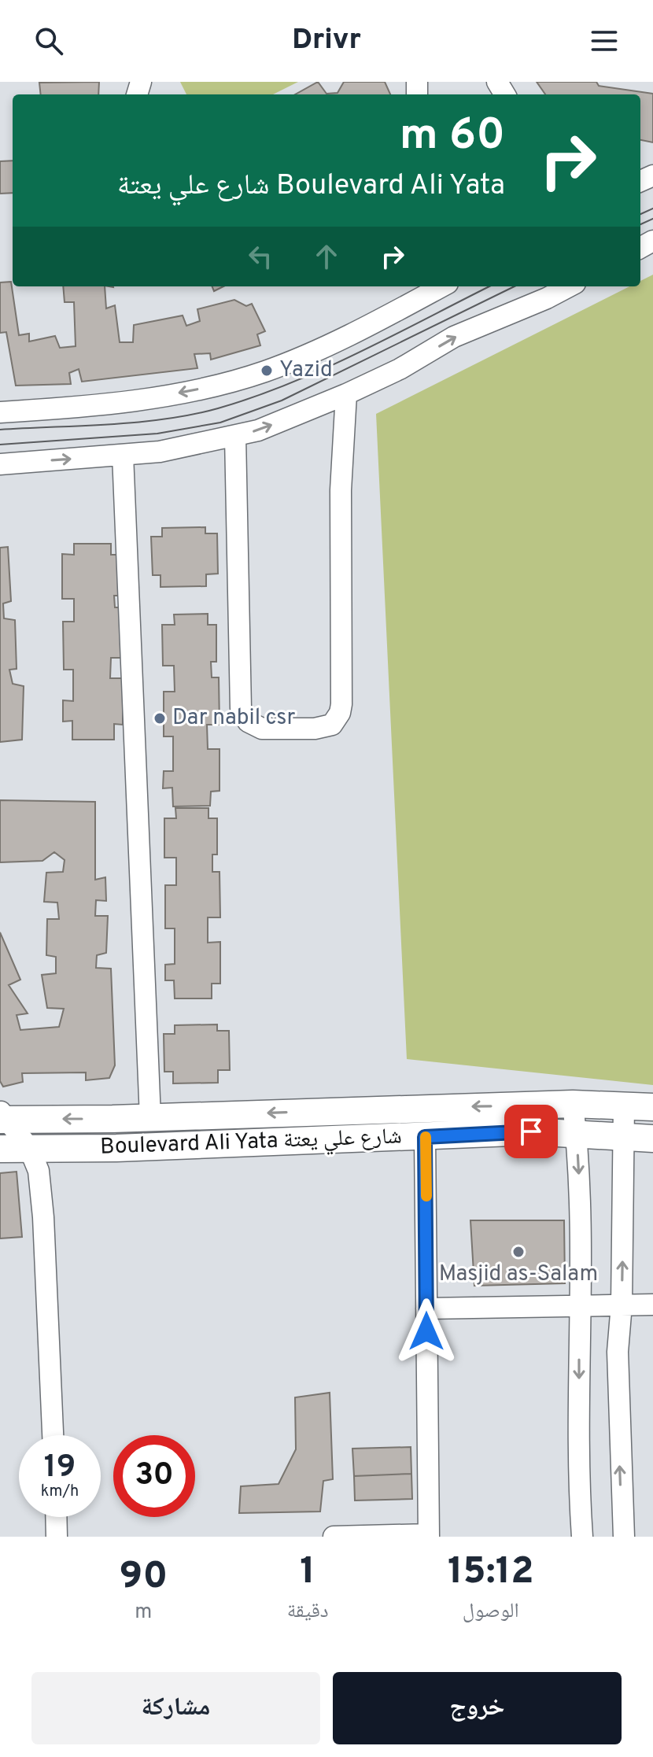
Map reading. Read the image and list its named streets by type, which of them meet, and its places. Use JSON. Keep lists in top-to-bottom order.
{
  "streets": {
    "street": ["Boulevard Ali Yata شارع علي يعتة"]
  },
  "places": ["Yazid", "Dar nabil csr", "Masjid as-Salam"],
  "page": {
    "header": "Drivr",
    "turn": ["60 m", "Boulevard Ali Yata شارع علي يعتة"],
    "speed": "19 km/h",
    "limit": "30",
    "eta": [
      "15:12",
      "الوصول",
      "1",
      "دقيقة",
      "90",
      "m"
    ],
    "buttons": ["خروج", "مشاركة"]
  }
}
